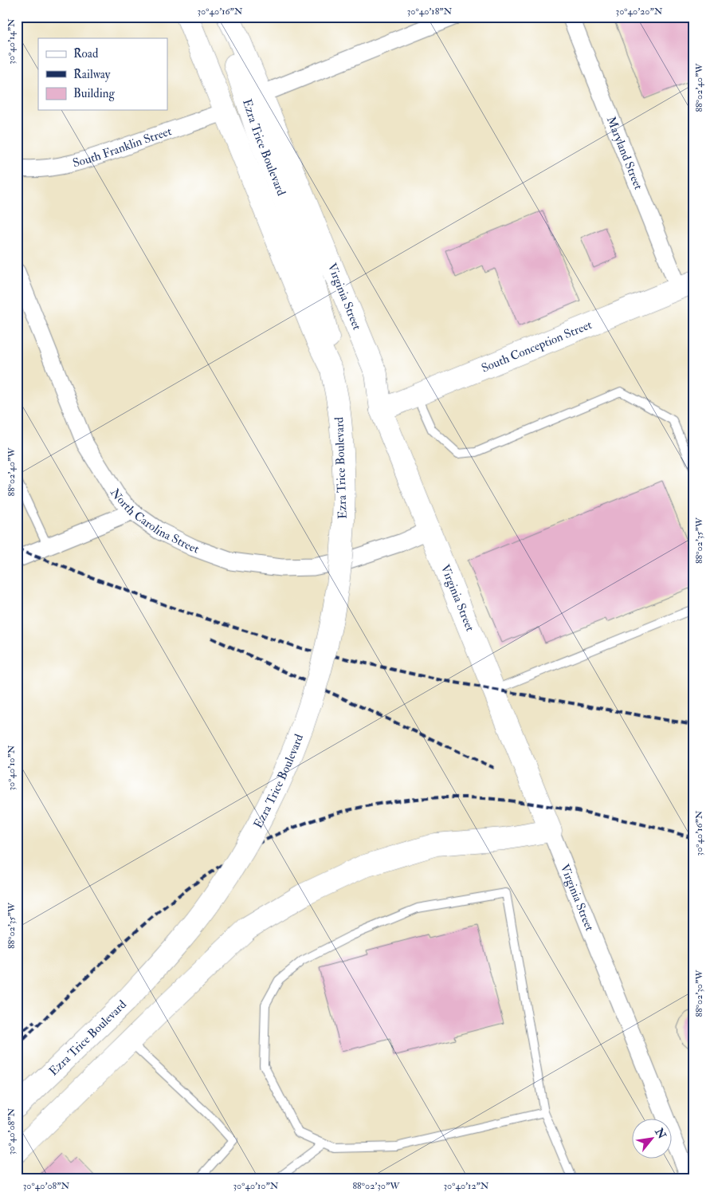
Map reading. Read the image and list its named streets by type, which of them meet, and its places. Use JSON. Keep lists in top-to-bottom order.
{
  "streets": {
    "street": [
      "South Franklin Street",
      "Ezra Trice Boulevard",
      "Maryland Street",
      "Virginia Street",
      "South Conception Street",
      "North Carolina Street"
    ]
  },
  "crossings": [
    ["South Franklin Street", "Ezra Trice Boulevard"],
    ["Maryland Street", "South Conception Street"],
    ["Virginia Street", "South Conception Street"],
    ["Virginia Street", "North Carolina Street"]
  ],
  "legend": ["Road", "Railway", "Building"],
  "north": "top right",
  "coordinates": [
    "30°40'16\"N",
    "30°40'18\"N",
    "30°40'20\"N",
    "30°40'14\"N",
    "88°02'40\"W",
    "88°02'35\"W",
    "30°40'10\"N",
    "88°02'30\"W",
    "30°40'08\"N",
    "30°40'12\"N"
  ]
}
